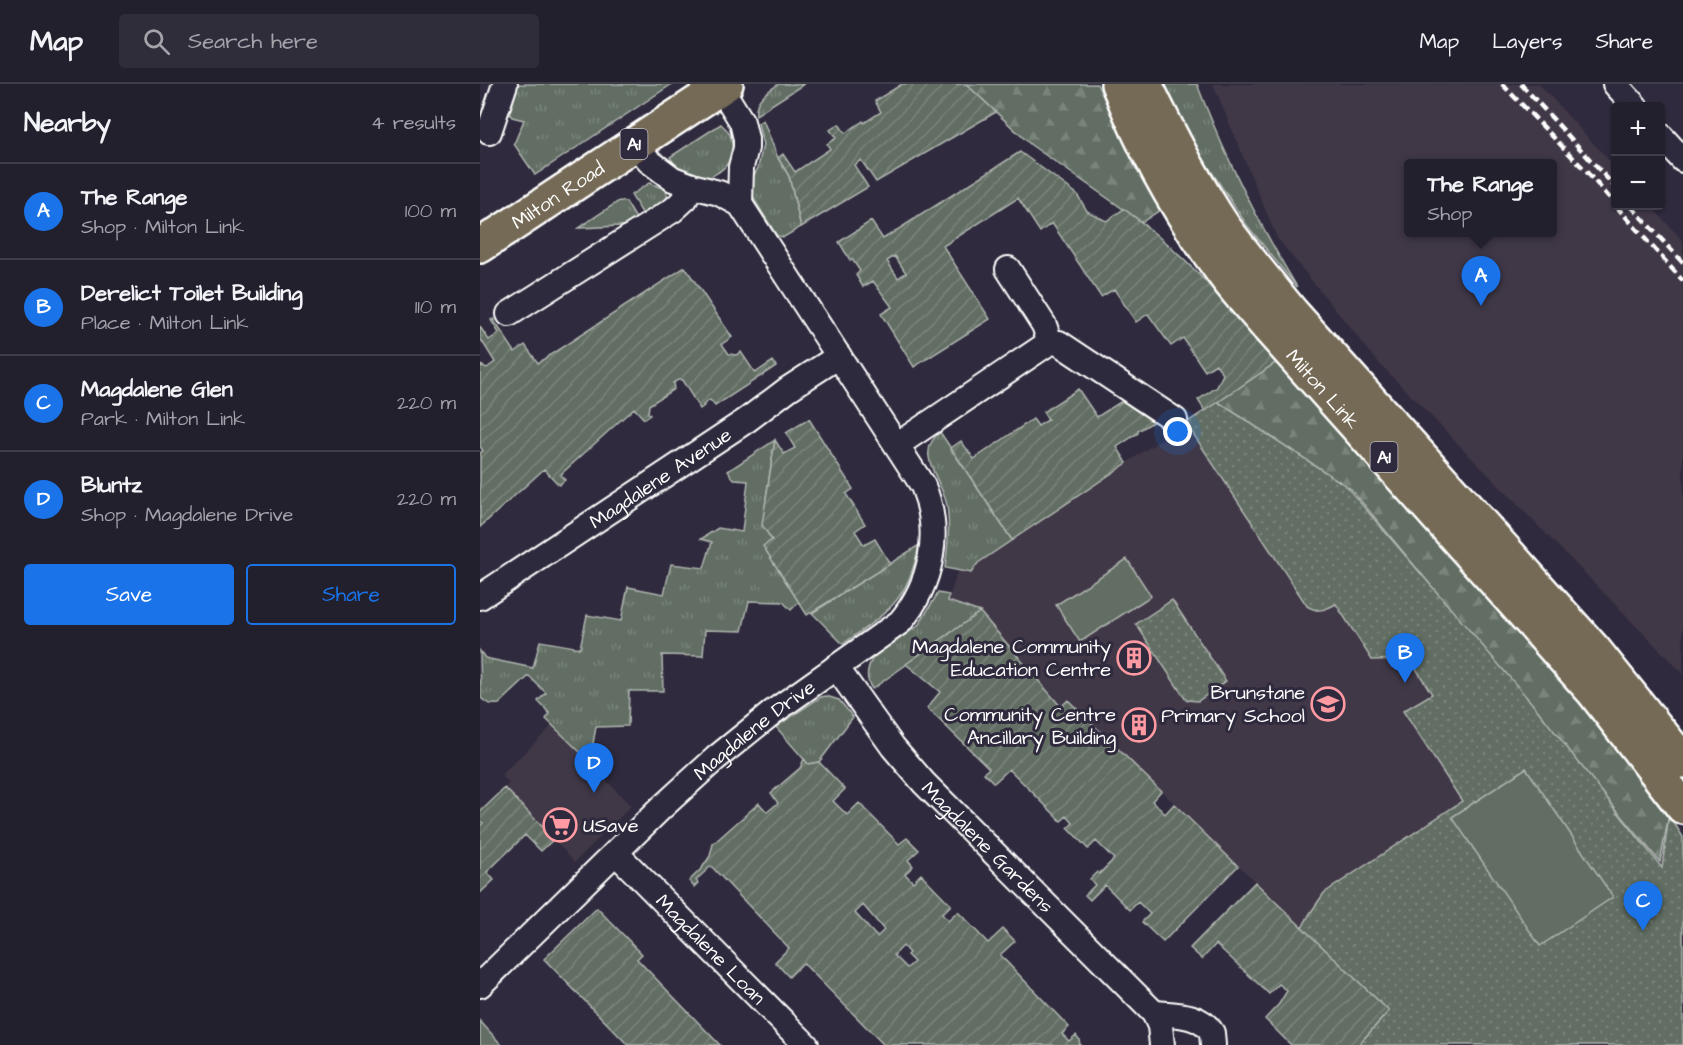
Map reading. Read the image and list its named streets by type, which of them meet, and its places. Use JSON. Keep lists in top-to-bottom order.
{
  "streets": {
    "main road": ["A1", "Milton Road", "Milton Link"],
    "street": [
      "Magdalene Avenue",
      "Magdalene Drive",
      "Magdalene Gardens",
      "Magdalene Loan"
    ]
  },
  "crossings": [
    ["Magdalene Avenue", "Magdalene Drive"],
    ["Magdalene Drive", "Magdalene Gardens"],
    ["Magdalene Drive", "Magdalene Loan"]
  ],
  "places": {
    "building": ["Magdalene Community Education Centre", "Community Centre Ancillary Building"],
    "school or university": ["Brunstane Primary School"],
    "supermarket": ["USave"]
  },
  "page": {
    "header": "Map",
    "search": "Search here",
    "nav": ["Map", "Layers", "Share"],
    "heading": ["Nearby", "4 results"],
    "map_buttons": ["+", "−"],
    "popup": ["The Range", "Shop"],
    "list": [
      {
        "mark": "A",
        "name": "The Range",
        "note": "Shop · Milton Link",
        "value": "100 m"
      },
      {
        "mark": "B",
        "name": "Derelict Toilet Building",
        "note": "Place · Milton Link",
        "value": "110 m"
      },
      {
        "mark": "C",
        "name": "Magdalene Glen",
        "note": "Park · Milton Link",
        "value": "220 m"
      },
      {
        "mark": "D",
        "name": "Bluntz",
        "note": "Shop · Magdalene Drive",
        "value": "220 m"
      }
    ],
    "pins": [
      "A",
      "B",
      "D",
      "C"
    ],
    "buttons": ["Save", "Share"]
  }
}
